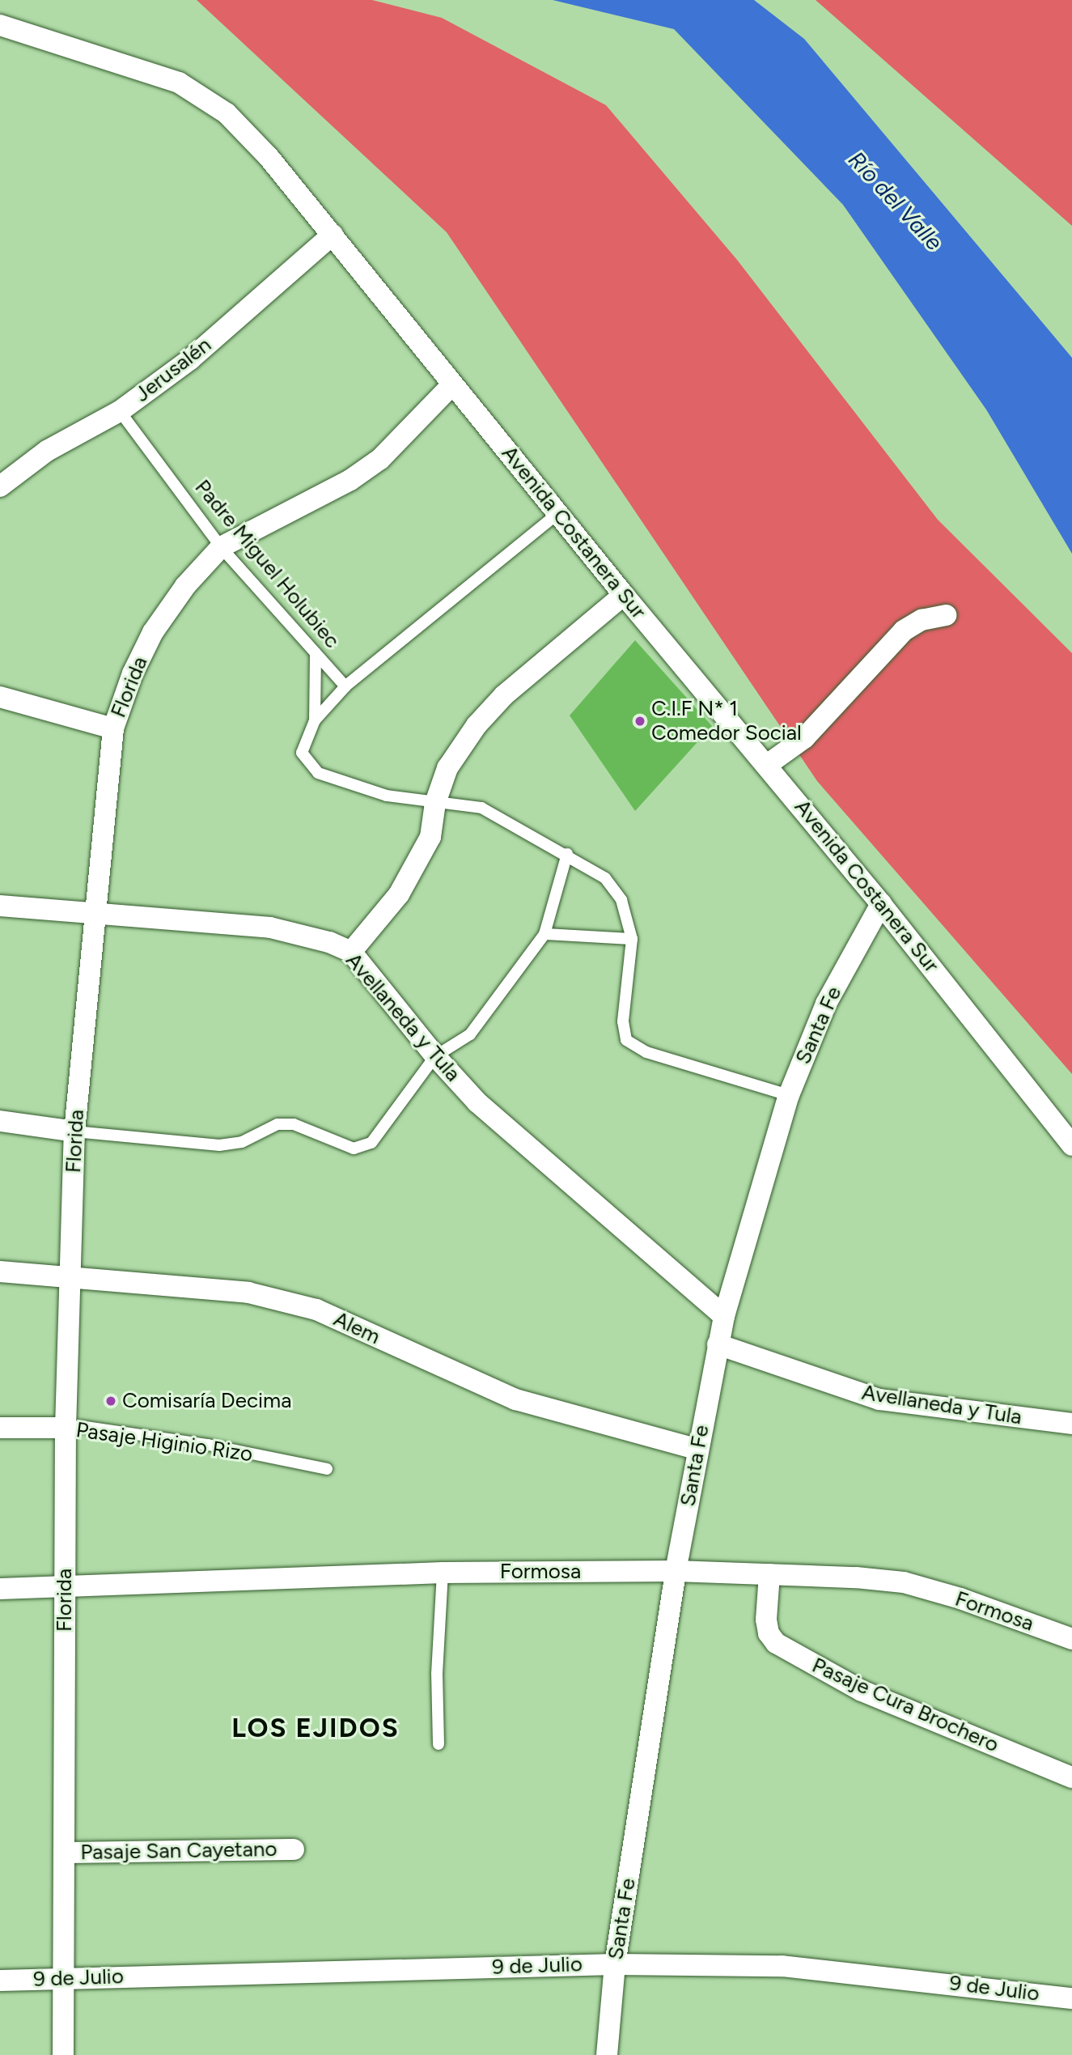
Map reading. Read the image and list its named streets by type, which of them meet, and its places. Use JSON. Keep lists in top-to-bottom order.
{
  "streets": {
    "street": [
      "Jerusalén",
      "Avenida Costanera Sur",
      "Florida",
      "Avellaneda y Tula",
      "Santa Fe",
      "Alem",
      "Pasaje Higinio Rizo",
      "Formosa",
      "Pasaje Cura Brochero",
      "Pasaje San Cayetano",
      "9 de Julio"
    ],
    "lane": ["Padre Miguel Holubiec"]
  },
  "crossings": [
    ["Jerusalén", "Avenida Costanera Sur"],
    ["Jerusalén", "Padre Miguel Holubiec"],
    ["Avenida Costanera Sur", "Florida"],
    ["Avenida Costanera Sur", "Santa Fe"],
    ["Padre Miguel Holubiec", "Florida"],
    ["Florida", "Avellaneda y Tula"],
    ["Florida", "Alem"],
    ["Florida", "Pasaje Higinio Rizo"],
    ["Florida", "Formosa"],
    ["Florida", "Pasaje San Cayetano"],
    ["Florida", "9 de Julio"],
    ["Avellaneda y Tula", "Santa Fe"],
    ["Santa Fe", "Alem"],
    ["Santa Fe", "Formosa"],
    ["Santa Fe", "9 de Julio"],
    ["Formosa", "Pasaje Cura Brochero"]
  ],
  "districts": ["LOS EJIDOS"],
  "water": ["Río del Valle"],
  "places": ["C.I.F N* 1 Comedor Social", "Comisaría Decima"]
}
